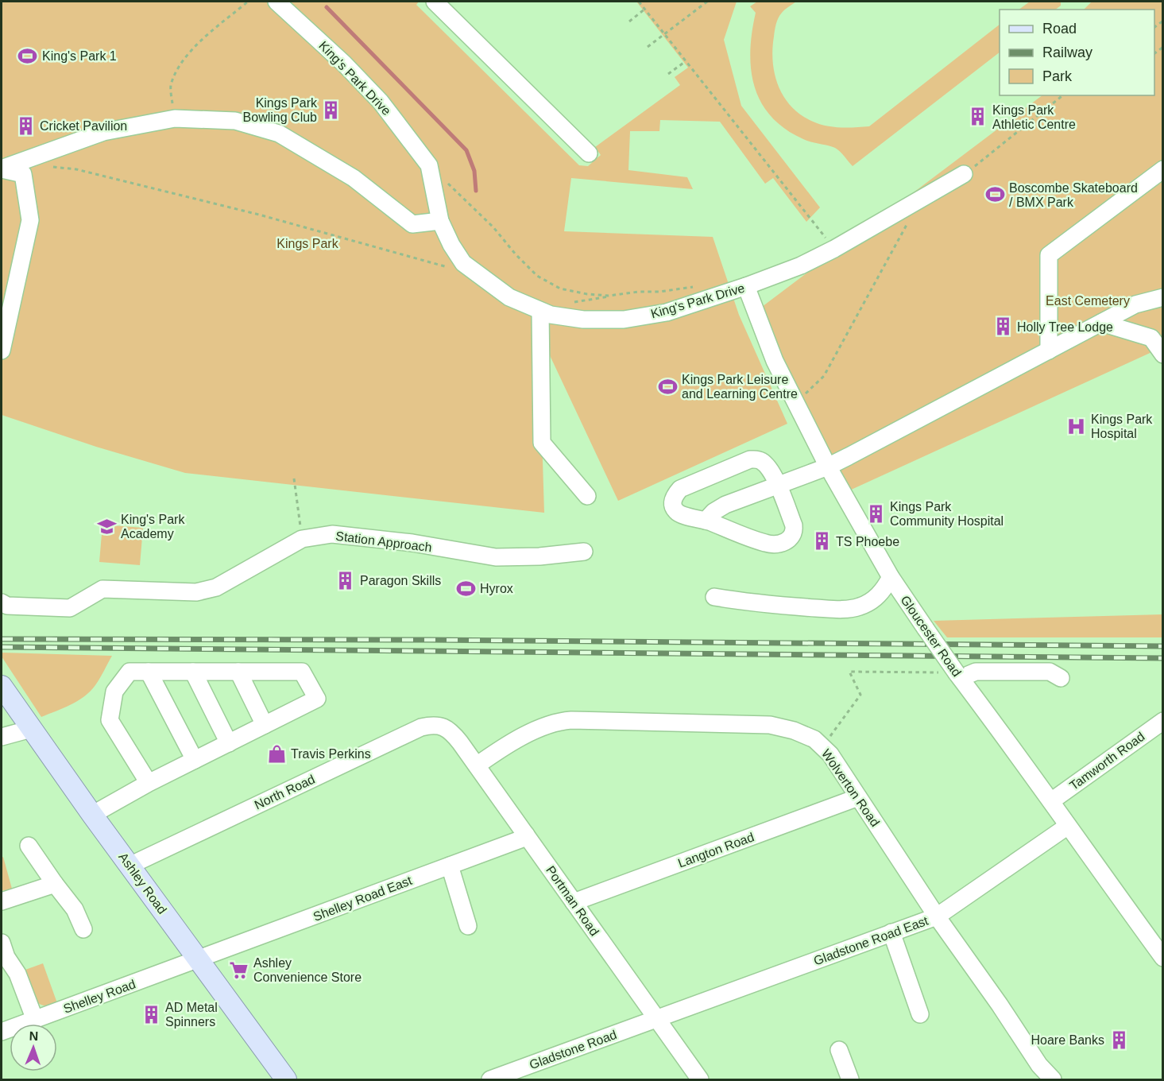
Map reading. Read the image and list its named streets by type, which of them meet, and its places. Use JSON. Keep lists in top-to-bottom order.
{
  "streets": {
    "main road": ["Ashley Road"],
    "street": [
      "King's Park Drive",
      "Station Approach",
      "Gloucester Road",
      "Tamworth Road",
      "Wolverton Road",
      "North Road",
      "Langton Road",
      "Shelley Road East",
      "Portman Road",
      "Gladstone Road East",
      "Shelley Road",
      "Gladstone Road"
    ]
  },
  "crossings": [
    ["King's Park Drive", "Gloucester Road"],
    ["Gloucester Road", "Tamworth Road"],
    ["Gloucester Road", "Gladstone Road East"],
    ["Wolverton Road", "Langton Road"],
    ["Wolverton Road", "Portman Road"],
    ["Wolverton Road", "Gladstone Road East"],
    ["North Road", "Ashley Road"],
    ["North Road", "Portman Road"],
    ["Langton Road", "Portman Road"],
    ["Ashley Road", "Shelley Road East"],
    ["Ashley Road", "Shelley Road"],
    ["Shelley Road East", "Portman Road"],
    ["Shelley Road East", "Shelley Road"],
    ["Portman Road", "Gladstone Road East"],
    ["Portman Road", "Gladstone Road"],
    ["Gladstone Road East", "Gladstone Road"]
  ],
  "parks": ["Kings Park", "East Cemetery"],
  "places": {
    "sports": [
      "King's Park 1",
      "Boscombe Skateboard / BMX Park",
      "Kings Park Leisure and Learning Centre",
      "Hyrox"
    ],
    "building": [
      "Kings Park Bowling Club",
      "Kings Park Athletic Centre",
      "Cricket Pavilion",
      "Holly Tree Lodge",
      "Kings Park Community Hospital",
      "TS Phoebe",
      "Paragon Skills",
      "AD Metal Spinners",
      "Hoare Banks"
    ],
    "hospital": ["Kings Park Hospital"],
    "school or university": ["King's Park Academy"],
    "shop": ["Travis Perkins"],
    "supermarket": ["Ashley Convenience Store"]
  },
  "legend": ["Road", "Railway", "Park"],
  "north": "top"
}
